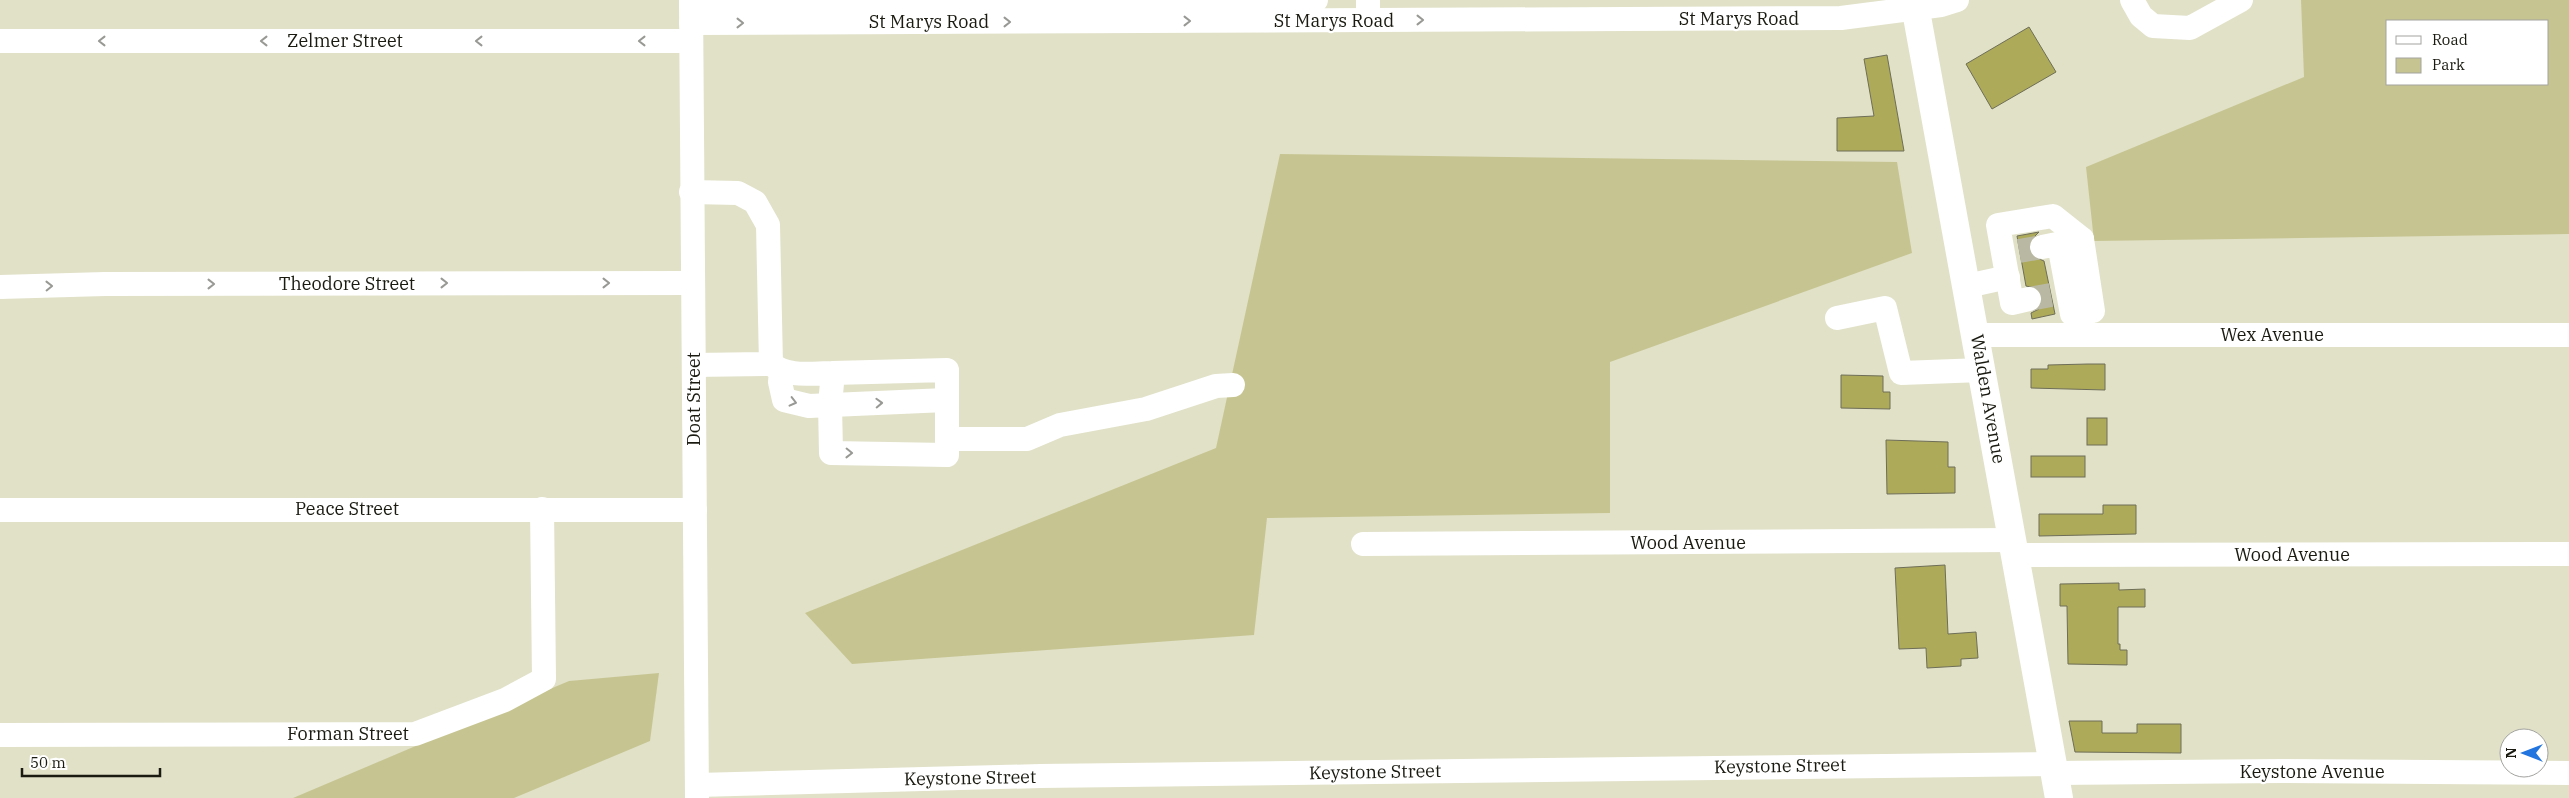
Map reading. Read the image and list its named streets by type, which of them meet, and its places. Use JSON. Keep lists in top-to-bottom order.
{
  "streets": {
    "main road": ["Walden Avenue"],
    "street": [
      "St Marys Road",
      "Zelmer Street",
      "Theodore Street",
      "Wex Avenue",
      "Doat Street",
      "Peace Street",
      "Wood Avenue",
      "Forman Street",
      "Keystone Street",
      "Keystone Avenue"
    ]
  },
  "crossings": [
    ["St Marys Road", "Zelmer Street"],
    ["St Marys Road", "Doat Street"],
    ["St Marys Road", "Walden Avenue"],
    ["Zelmer Street", "Doat Street"],
    ["Theodore Street", "Doat Street"],
    ["Wex Avenue", "Walden Avenue"],
    ["Doat Street", "Peace Street"],
    ["Doat Street", "Keystone Street"],
    ["Walden Avenue", "Wood Avenue"],
    ["Walden Avenue", "Keystone Street"],
    ["Walden Avenue", "Keystone Avenue"],
    ["Peace Street", "Forman Street"],
    ["Keystone Street", "Keystone Avenue"]
  ],
  "one_way": ["Zelmer Street", "Theodore Street"],
  "legend": ["Road", "Park"],
  "scale_bar": "50 m",
  "north": "left"
}
